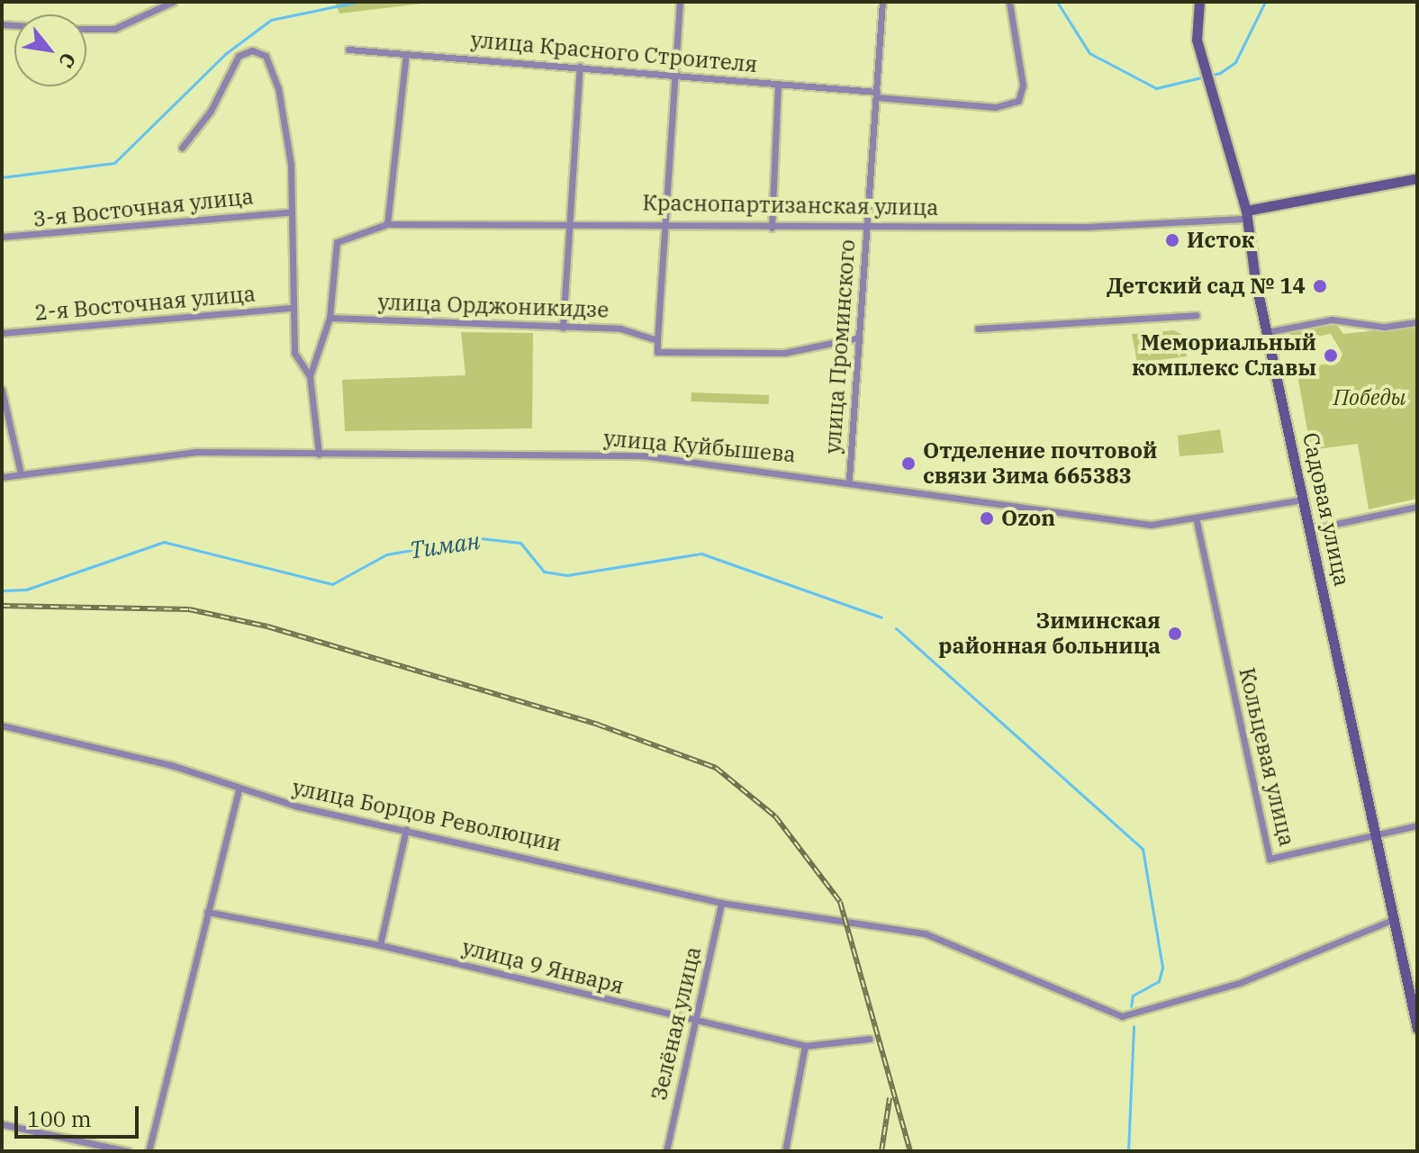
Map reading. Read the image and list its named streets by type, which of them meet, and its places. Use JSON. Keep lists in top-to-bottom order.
{
  "streets": {
    "street": [
      "улица Красного Строителя",
      "Краснопартизанская улица",
      "3-я Восточная улица",
      "2-я Восточная улица",
      "улица Орджоникидзе",
      "улица Проминского",
      "улица Куйбышева",
      "Садовая улица",
      "Кольцевая улица",
      "улица Борцов Революции",
      "улица 9 Января",
      "Зелёная улица"
    ]
  },
  "crossings": [
    ["улица Красного Строителя", "улица Проминского"],
    ["Краснопартизанская улица", "улица Орджоникидзе"],
    ["Краснопартизанская улица", "улица Проминского"],
    ["Краснопартизанская улица", "Садовая улица"],
    ["улица Орджоникидзе", "улица Проминского"],
    ["улица Проминского", "улица Куйбышева"],
    ["улица Куйбышева", "Садовая улица"],
    ["улица Куйбышева", "Кольцевая улица"],
    ["Садовая улица", "Кольцевая улица"],
    ["Садовая улица", "улица Борцов Революции"],
    ["улица Борцов Революции", "Зелёная улица"],
    ["улица 9 Января", "Зелёная улица"]
  ],
  "water": ["Тиман"],
  "parks": ["Победы"],
  "places": [
    "Исток",
    "Детский сад № 14",
    "Мемориальный комплекс Славы",
    "Отделение почтовой связи Зима 665383",
    "Ozon",
    "Зиминская районная больница"
  ],
  "scale_bar": "100 m",
  "north": "bottom right"
}
